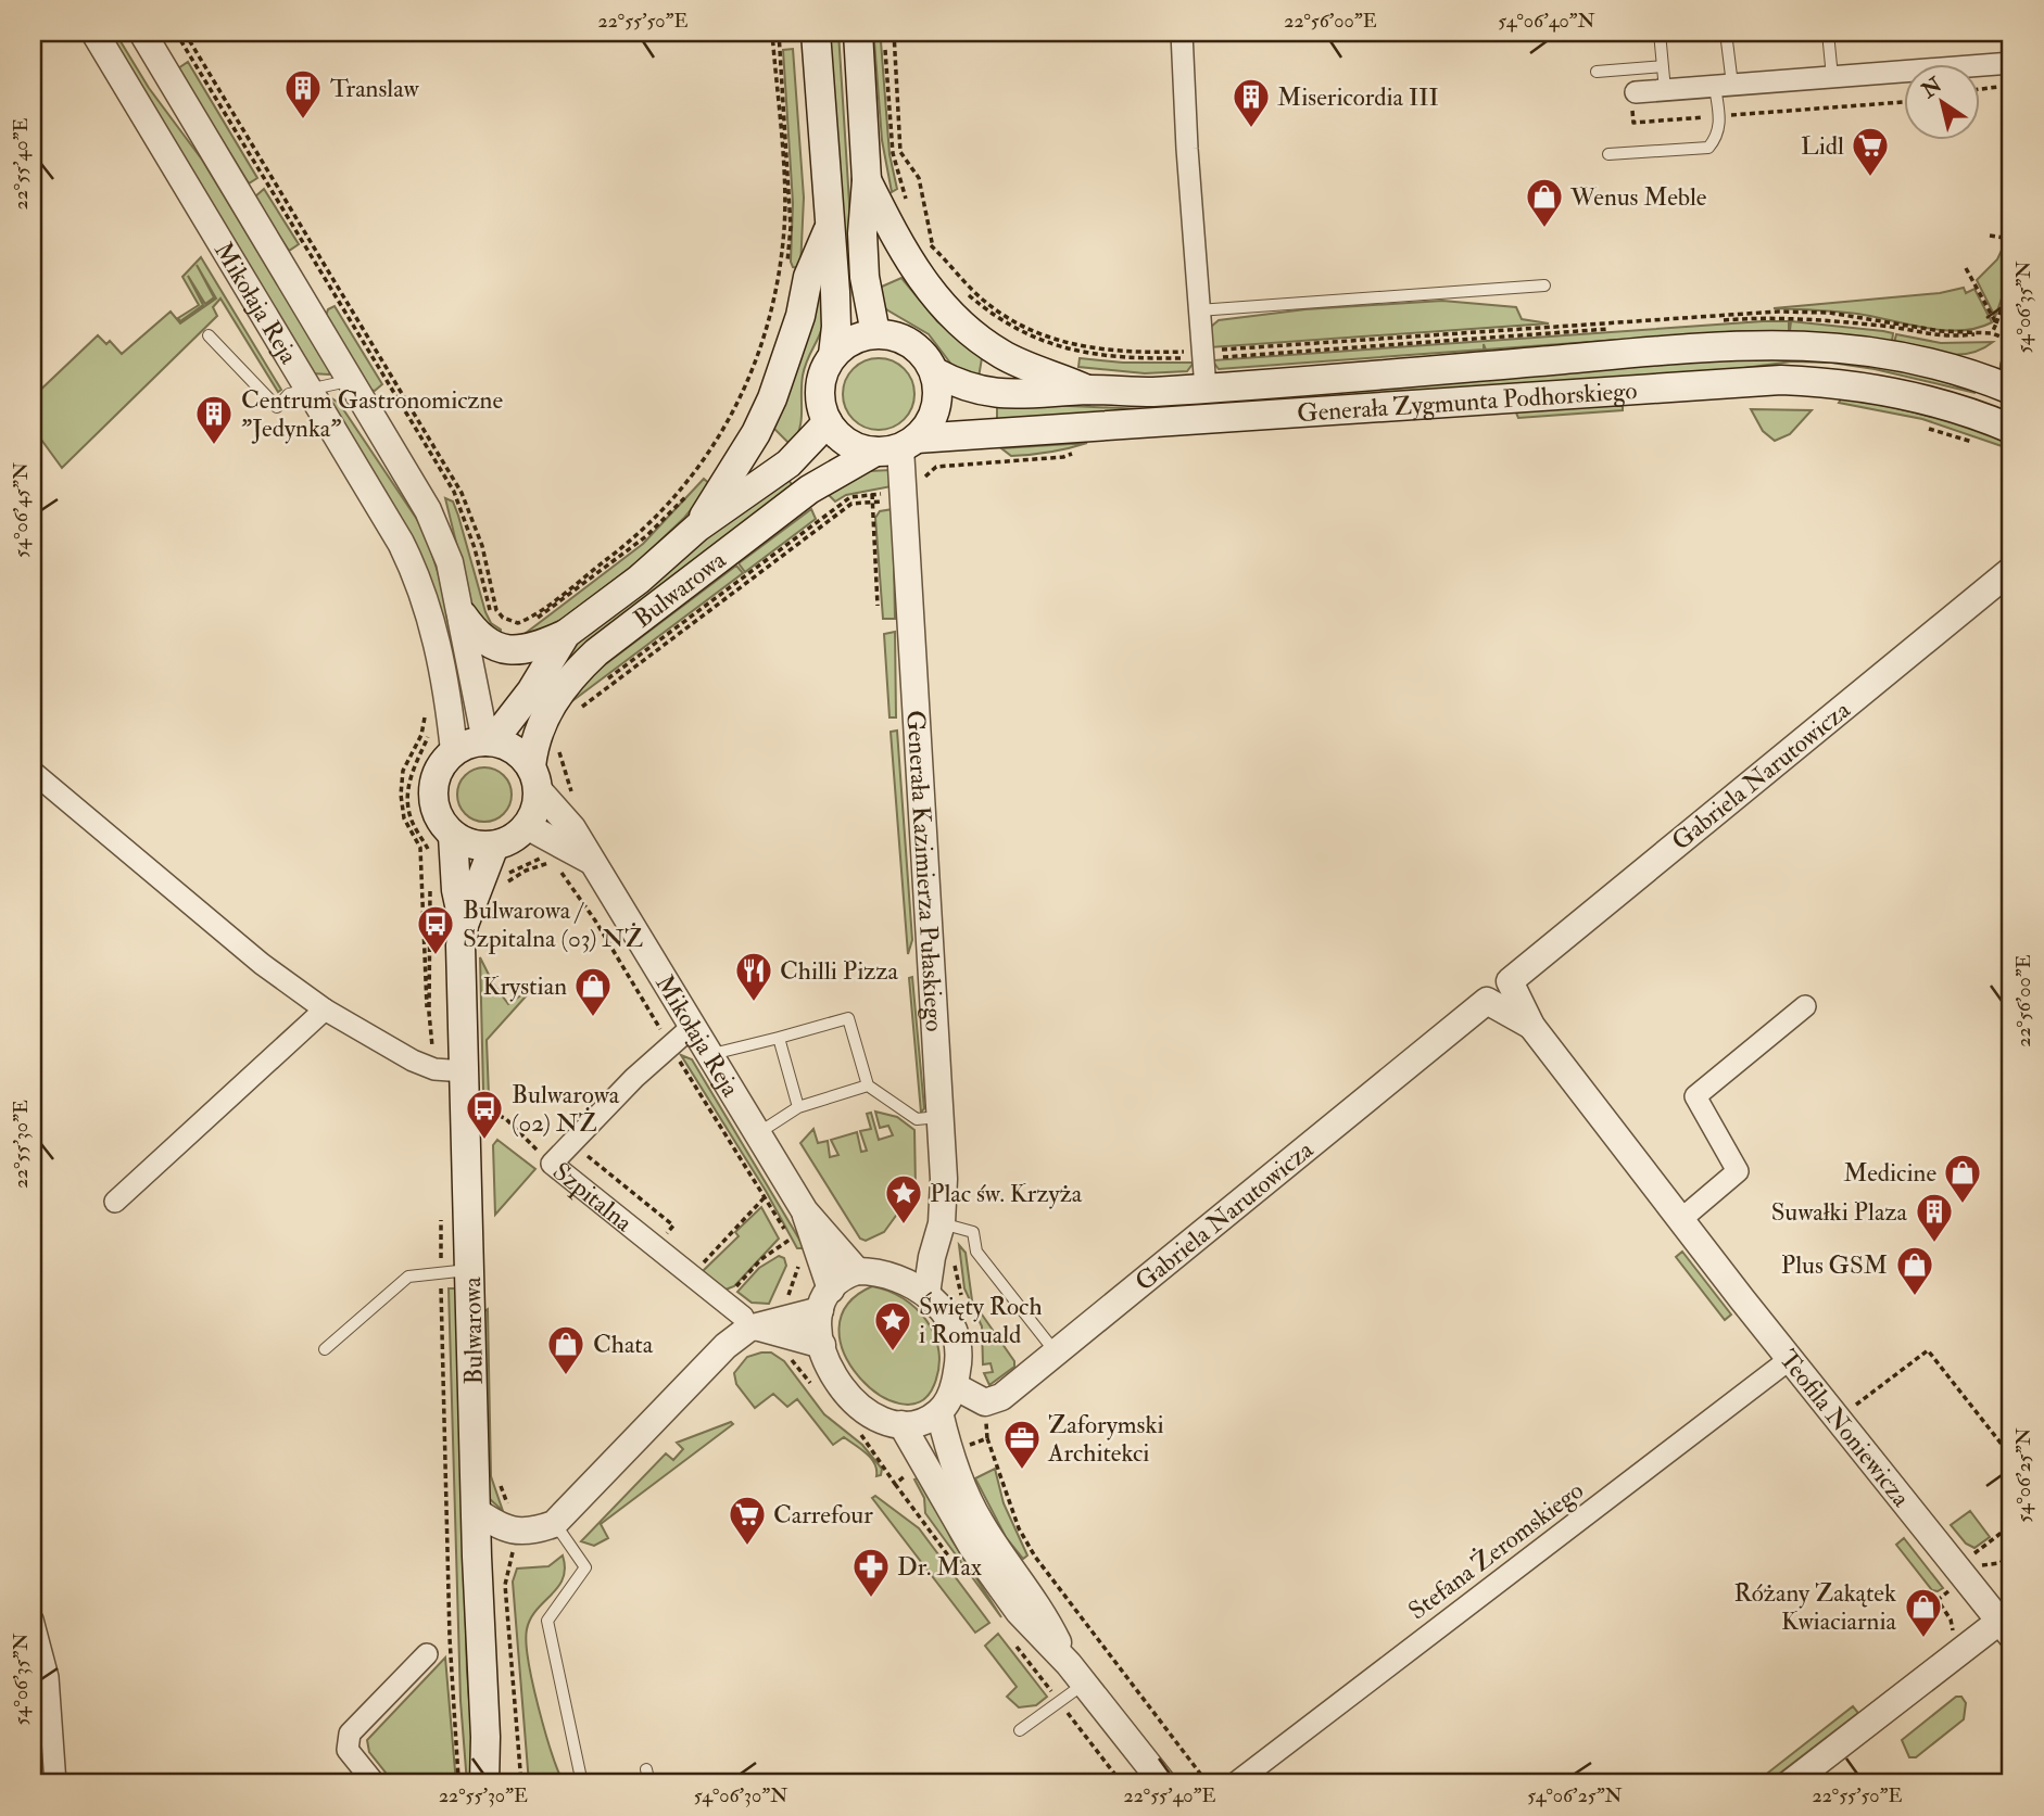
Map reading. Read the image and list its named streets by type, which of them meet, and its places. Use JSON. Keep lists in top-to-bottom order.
{
  "streets": {
    "main road": ["Generała Zygmunta Podhorskiego", "Bulwarowa"],
    "street": [
      "Mikołaja Reja",
      "Gabriela Narutowicza",
      "Generała Kazimierza Pułaskiego",
      "Szpitalna",
      "Teofila Noniewicza",
      "Stefana Żeromskiego"
    ]
  },
  "crossings": [
    ["Mikołaja Reja", "Bulwarowa"],
    ["Mikołaja Reja", "Szpitalna"],
    ["Generała Zygmunta Podhorskiego", "Bulwarowa"],
    ["Generała Zygmunta Podhorskiego", "Generała Kazimierza Pułaskiego"],
    ["Bulwarowa", "Generała Kazimierza Pułaskiego"],
    ["Gabriela Narutowicza", "Teofila Noniewicza"],
    ["Teofila Noniewicza", "Stefana Żeromskiego"]
  ],
  "places": {
    "building": [
      "Translaw",
      "Misericordia III",
      "Centrum Gastronomiczne \"Jedynka\"",
      "Suwałki Plaza"
    ],
    "supermarket": ["Lidl", "Carrefour"],
    "shop": [
      "Wenus Meble",
      "Krystian",
      "Medicine",
      "Plus GSM",
      "Chata",
      "Różany Zakątek Kwiaciarnia"
    ],
    "bus stop": ["Bulwarowa / Szpitalna (03) NŻ", "Bulwarowa (02) NŻ"],
    "restaurant": ["Chilli Pizza"],
    "place": ["Plac św. Krzyża", "Święty Roch i Romuald"],
    "office": ["Zaforymski Architekci"],
    "pharmacy": ["Dr. Max"]
  },
  "north": "top left",
  "coordinates": [
    "22°55'50\"E",
    "22°56'00\"E",
    "54°06'40\"N",
    "22°55'40\"E",
    "54°06'35\"N",
    "54°06'45\"N",
    "22°55'30\"E",
    "54°06'25\"N",
    "54°06'30\"N"
  ]
}
